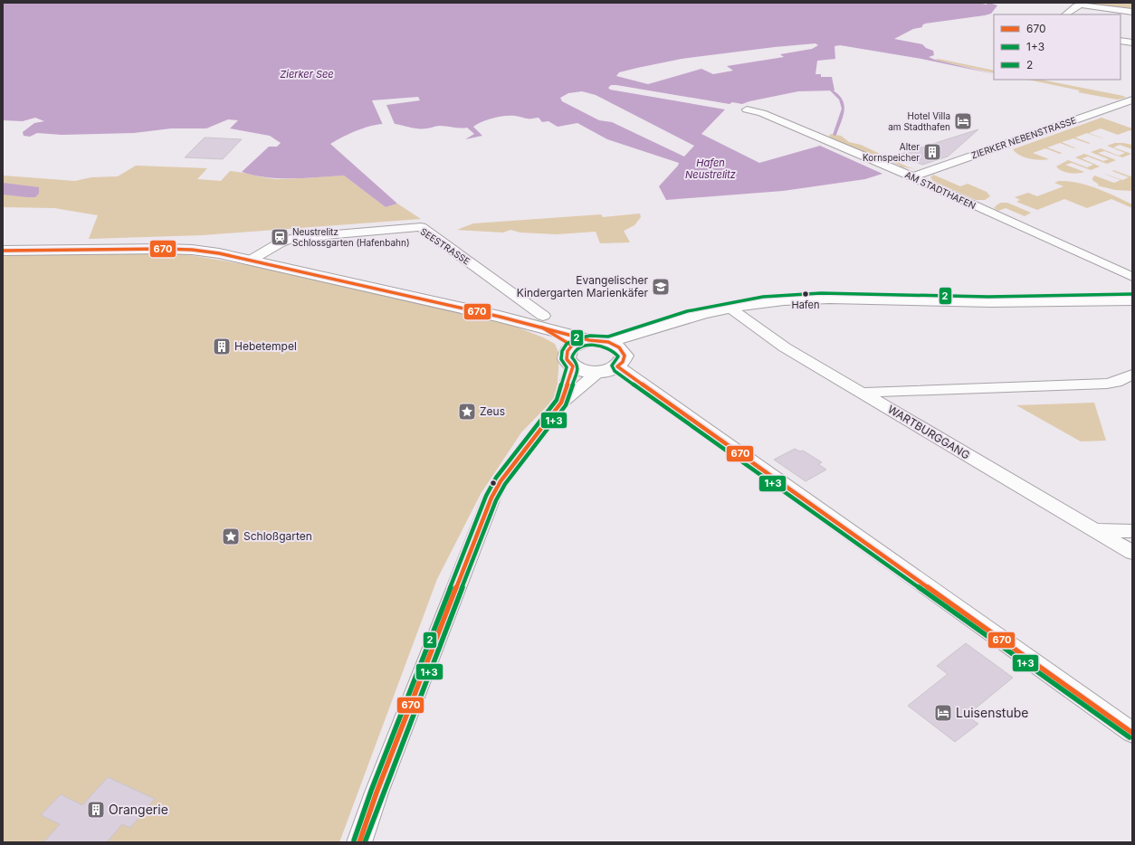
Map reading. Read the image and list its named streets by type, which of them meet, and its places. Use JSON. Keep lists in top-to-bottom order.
{
  "streets": {
    "street": [
      "ZIERKER NEBENSTRASSE",
      "AM STADTHAFEN",
      "SEESTRASSE",
      "WARTBURGGANG"
    ]
  },
  "crossings": [
    ["ZIERKER NEBENSTRASSE", "AM STADTHAFEN"]
  ],
  "water": ["Zierker See", "Hafen Neustrelitz"],
  "places": {
    "hotel": ["Hotel Villa am Stadthafen", "Luisenstube"],
    "building": ["Alter Kornspeicher", "Hebetempel", "Orangerie"],
    "station": ["Neustrelitz Schlossgarten (Hafenbahn)"],
    "school or university": ["Evangelischer Kindergarten Marienkäfer"],
    "other": ["Hafen"],
    "place": ["Zeus", "Schloßgarten"]
  },
  "lines": ["transit line 670", "transit line 2", "transit line 1+3"],
  "legend": ["670", "1+3", "2"]
}
